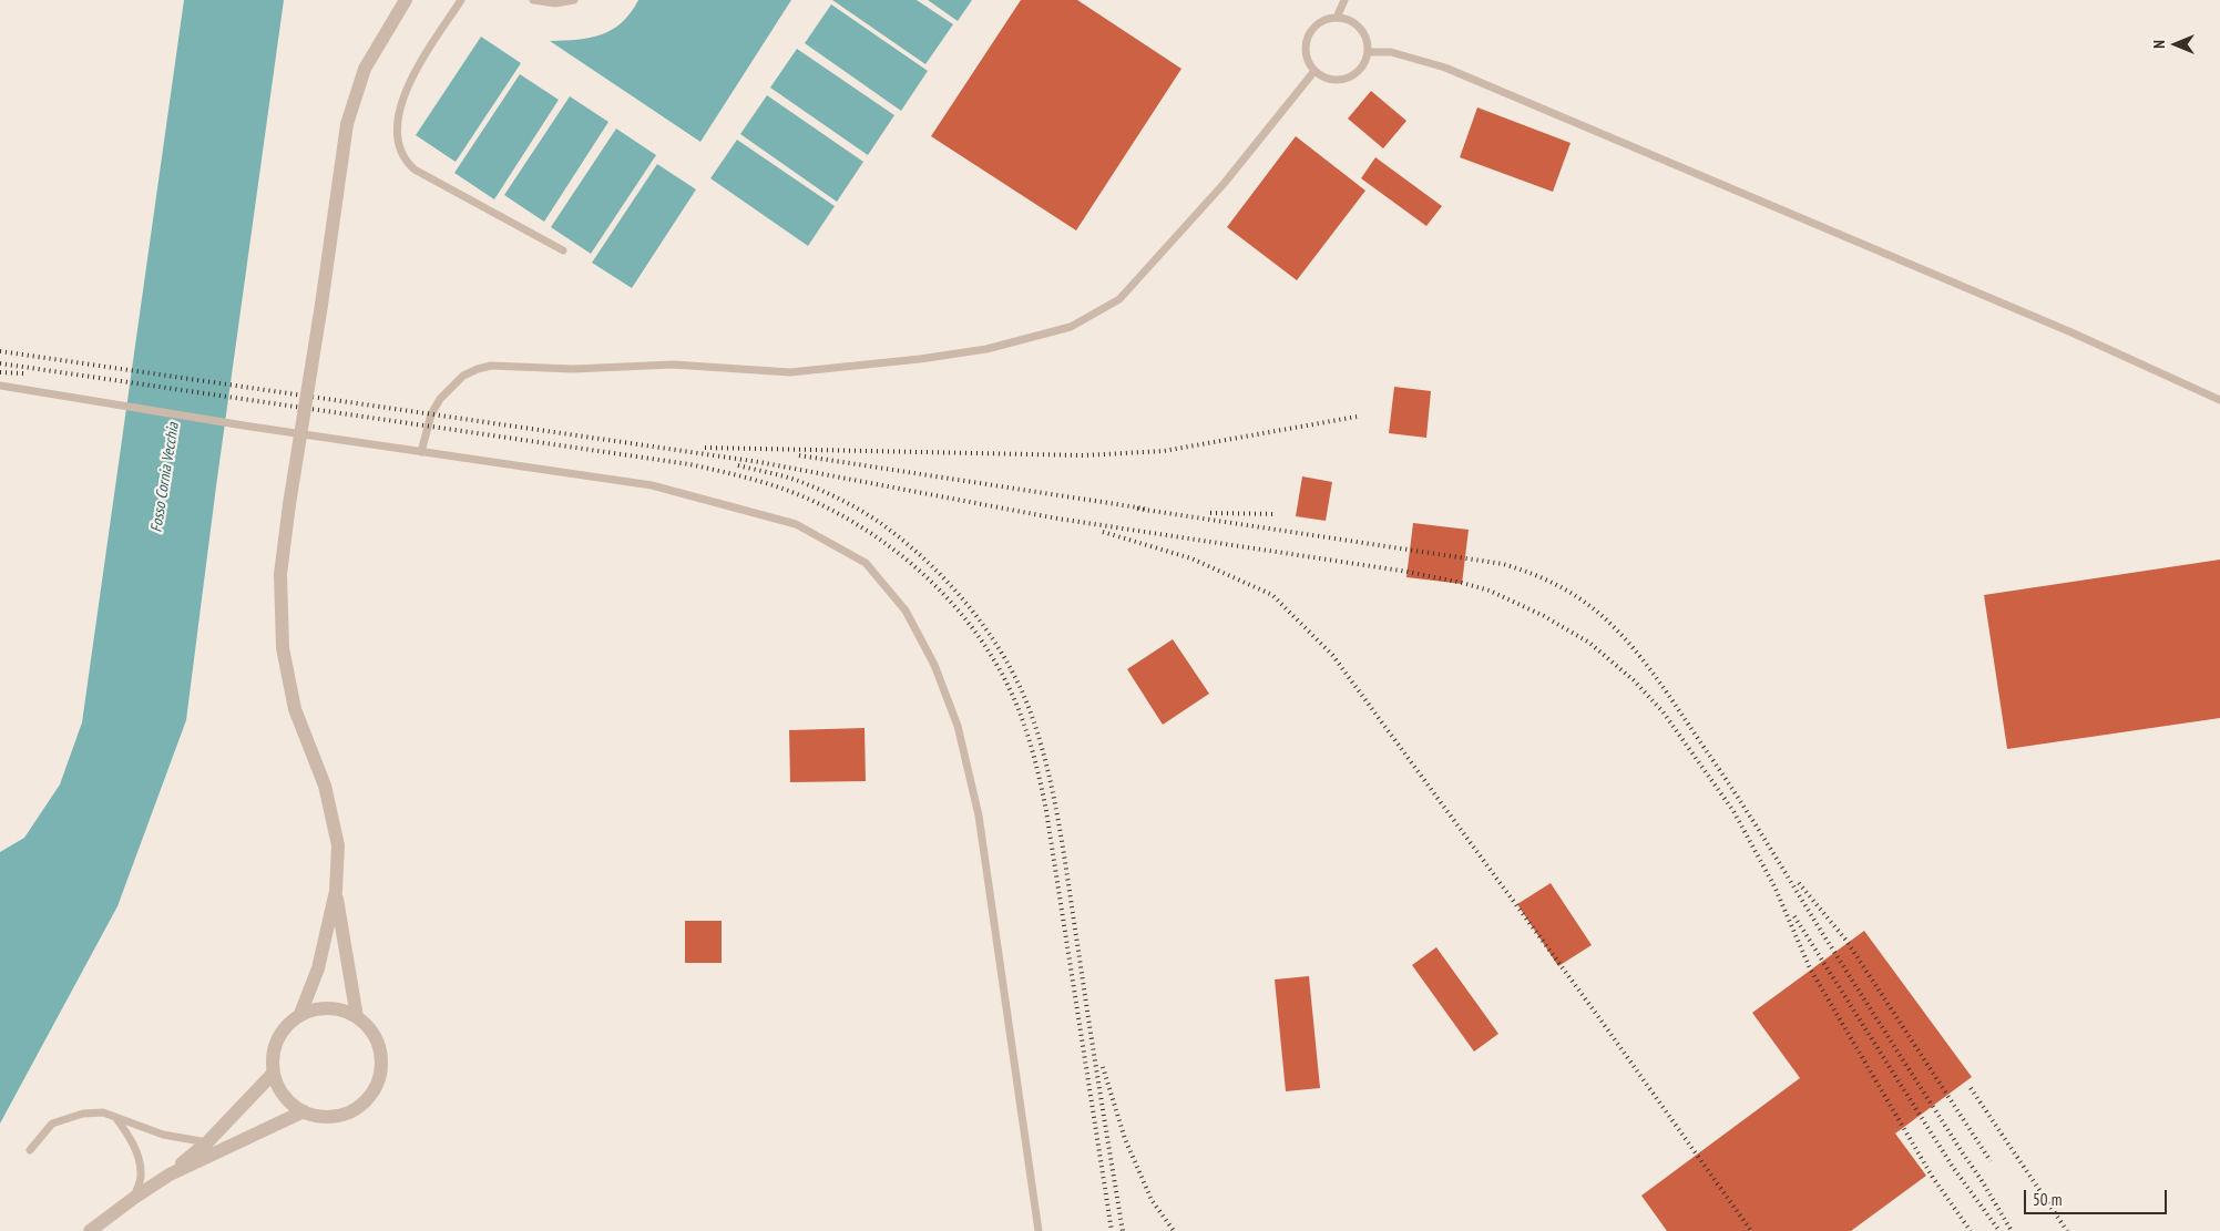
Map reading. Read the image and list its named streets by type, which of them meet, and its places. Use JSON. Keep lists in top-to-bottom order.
{
  "water": ["Fosso Cornia Vecchia"],
  "scale_bar": "50 m",
  "north": "left"
}
